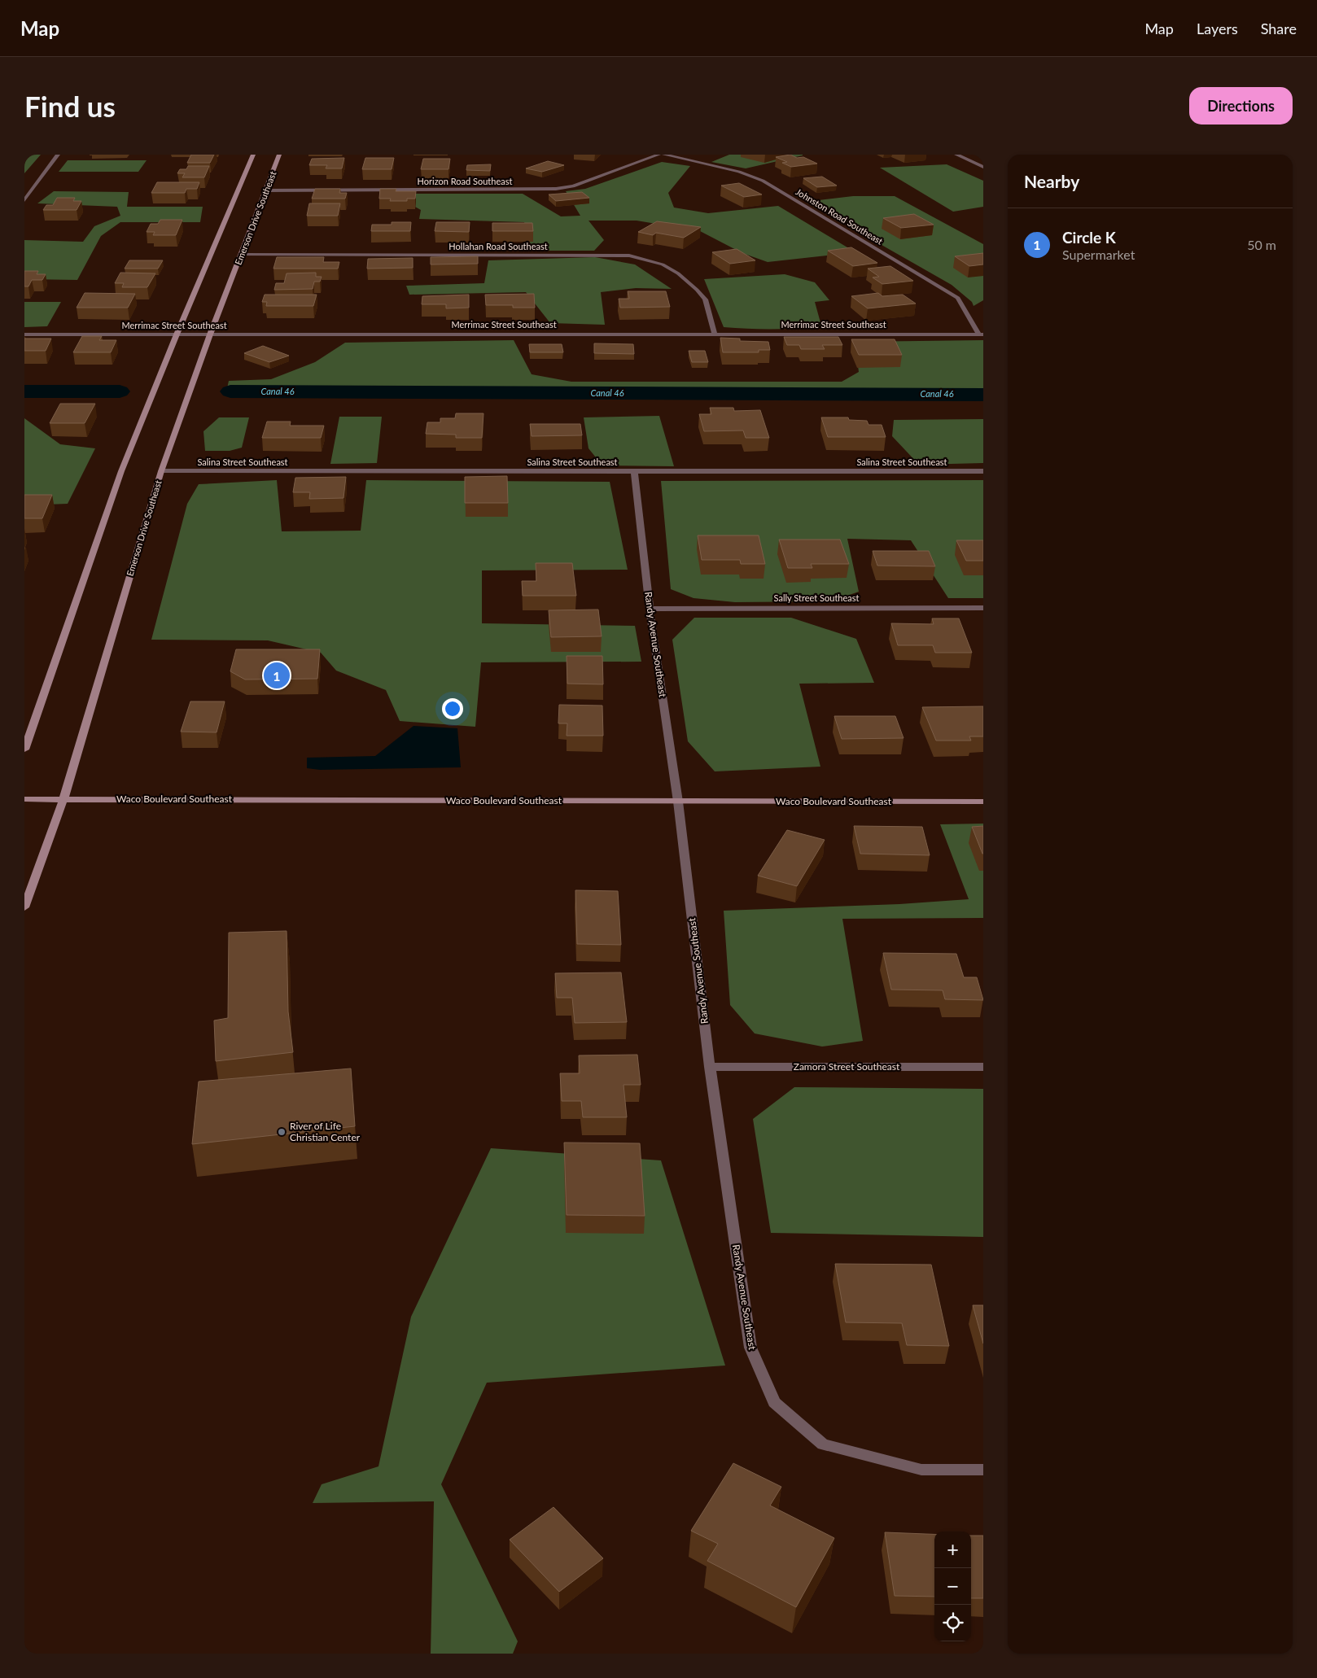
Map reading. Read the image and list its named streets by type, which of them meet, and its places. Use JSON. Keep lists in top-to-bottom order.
{
  "streets": {
    "street": [
      "Horizon Road Southeast",
      "Johnston Road Southeast",
      "Emerson Drive Southeast",
      "Hollahan Road Southeast",
      "Merrimac Street Southeast",
      "Salina Street Southeast",
      "Sally Street Southeast",
      "Randy Avenue Southeast",
      "Waco Boulevard Southeast",
      "Zamora Street Southeast"
    ]
  },
  "crossings": [
    ["Horizon Road Southeast", "Emerson Drive Southeast"],
    ["Johnston Road Southeast", "Merrimac Street Southeast"],
    ["Emerson Drive Southeast", "Hollahan Road Southeast"],
    ["Emerson Drive Southeast", "Merrimac Street Southeast"],
    ["Emerson Drive Southeast", "Salina Street Southeast"],
    ["Emerson Drive Southeast", "Waco Boulevard Southeast"],
    ["Hollahan Road Southeast", "Merrimac Street Southeast"],
    ["Salina Street Southeast", "Randy Avenue Southeast"],
    ["Sally Street Southeast", "Randy Avenue Southeast"],
    ["Randy Avenue Southeast", "Waco Boulevard Southeast"],
    ["Randy Avenue Southeast", "Zamora Street Southeast"]
  ],
  "water": ["Canal 46"],
  "places": ["River of Life Christian Center"],
  "page": {
    "header": "Map",
    "nav": ["Map", "Layers", "Share"],
    "buttons": "Directions",
    "title": "Find us",
    "heading": "Nearby",
    "list": [
      {
        "mark": "1",
        "name": "Circle K",
        "note": "Supermarket",
        "value": "50 m"
      }
    ],
    "pins": "1",
    "map_buttons": ["+", "−"]
  }
}
